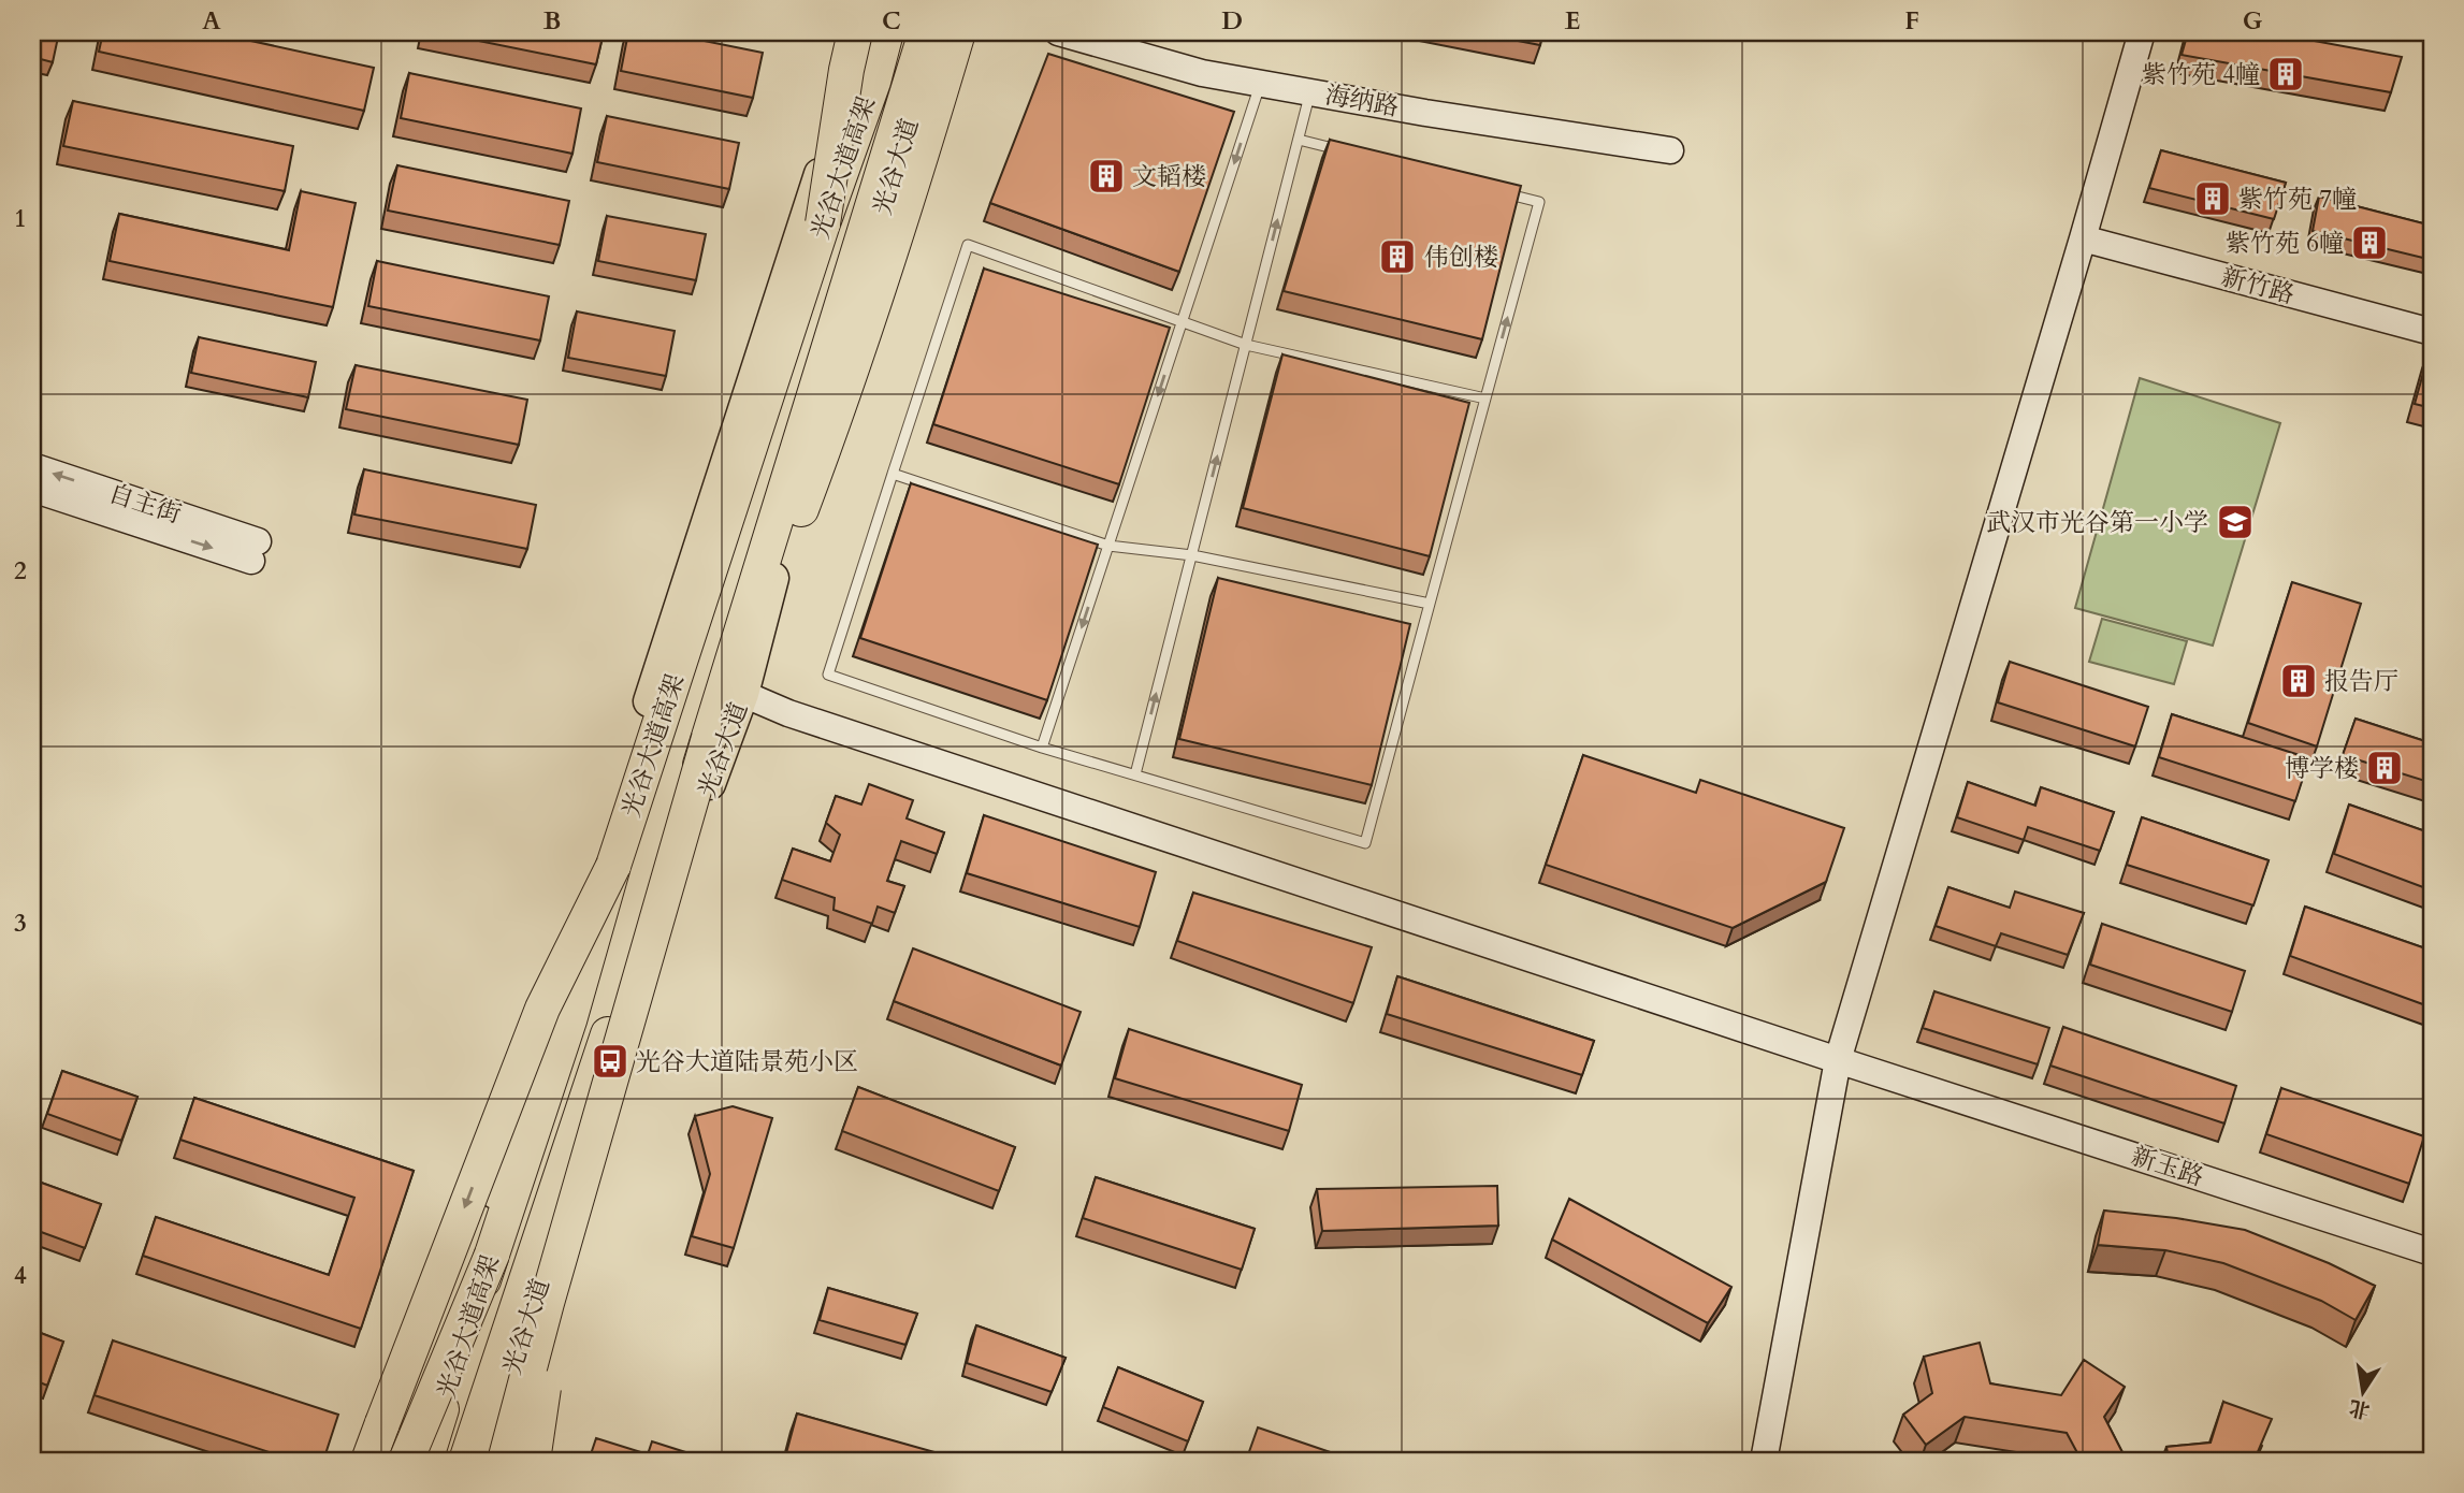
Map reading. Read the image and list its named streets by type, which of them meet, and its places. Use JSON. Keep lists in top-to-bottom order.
{
  "streets": {
    "highway": ["光谷大道高架"],
    "main road": ["光谷大道"],
    "street": [
      "海纳路",
      "新竹路",
      "自主街",
      "新玉路"
    ]
  },
  "crossings": [
    ["光谷大道", "新玉路"]
  ],
  "places": {
    "building": [
      "紫竹苑 4幢",
      "文韬楼",
      "紫竹苑 7幢",
      "紫竹苑 6幢",
      "伟创楼",
      "报告厅",
      "博学楼"
    ],
    "school or university": ["武汉市光谷第一小学"],
    "bus stop": ["光谷大道陆景苑小区"]
  },
  "north": "bottom",
  "grid": {
    "columns": [
      "A",
      "B",
      "C",
      "D",
      "E",
      "F",
      "G"
    ],
    "rows": [
      "1",
      "2",
      "3",
      "4"
    ]
  }
}
